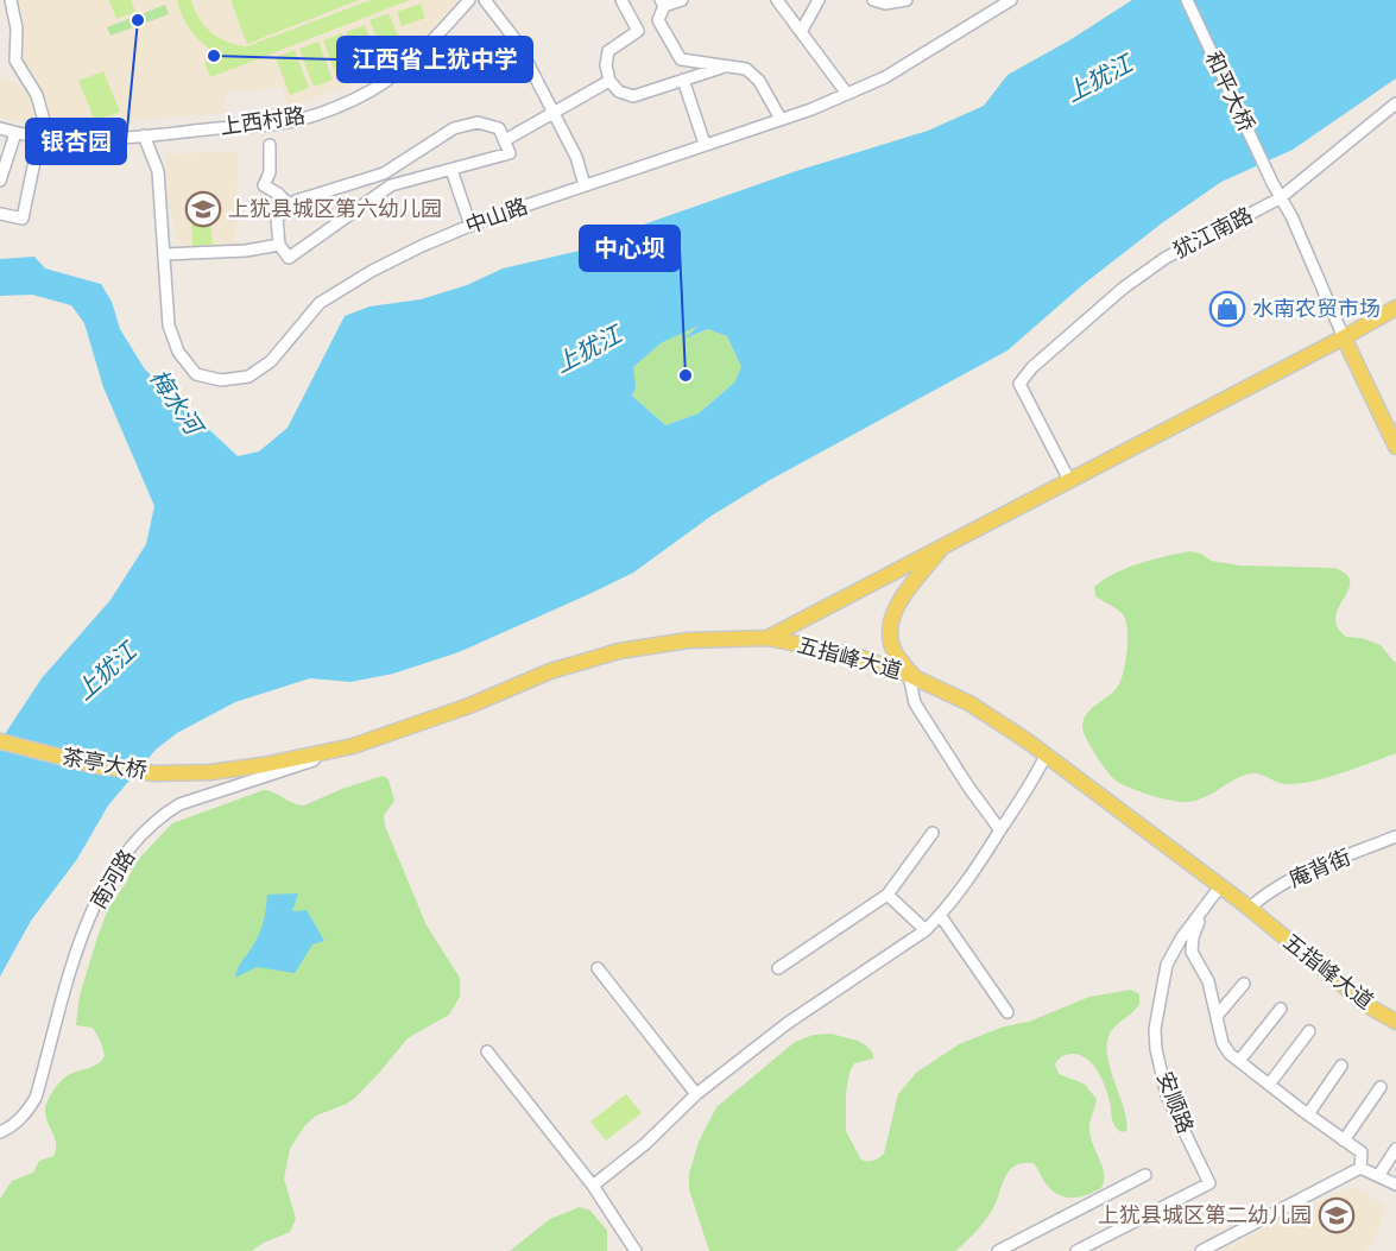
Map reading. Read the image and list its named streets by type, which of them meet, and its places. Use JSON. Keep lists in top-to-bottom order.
{
  "streets": {
    "main road": ["五指峰大道", "茶亭大桥"],
    "street": [
      "和平大桥",
      "上西村路",
      "中山路",
      "犹江南路",
      "庵背街",
      "南河路",
      "安顺路"
    ]
  },
  "crossings": [
    ["和平大桥", "犹江南路"],
    ["上西村路", "中山路"],
    ["五指峰大道", "茶亭大桥"],
    ["五指峰大道", "庵背街"],
    ["五指峰大道", "南河路"],
    ["五指峰大道", "安顺路"]
  ],
  "water": ["上犹江", "梅水河"],
  "places": {
    "other": ["银杏园", "江西省上犹中学", "中心坝"],
    "school or university": ["上犹县城区第六幼儿园", "上犹县城区第二幼儿园"],
    "shop": ["水南农贸市场"]
  }
}
